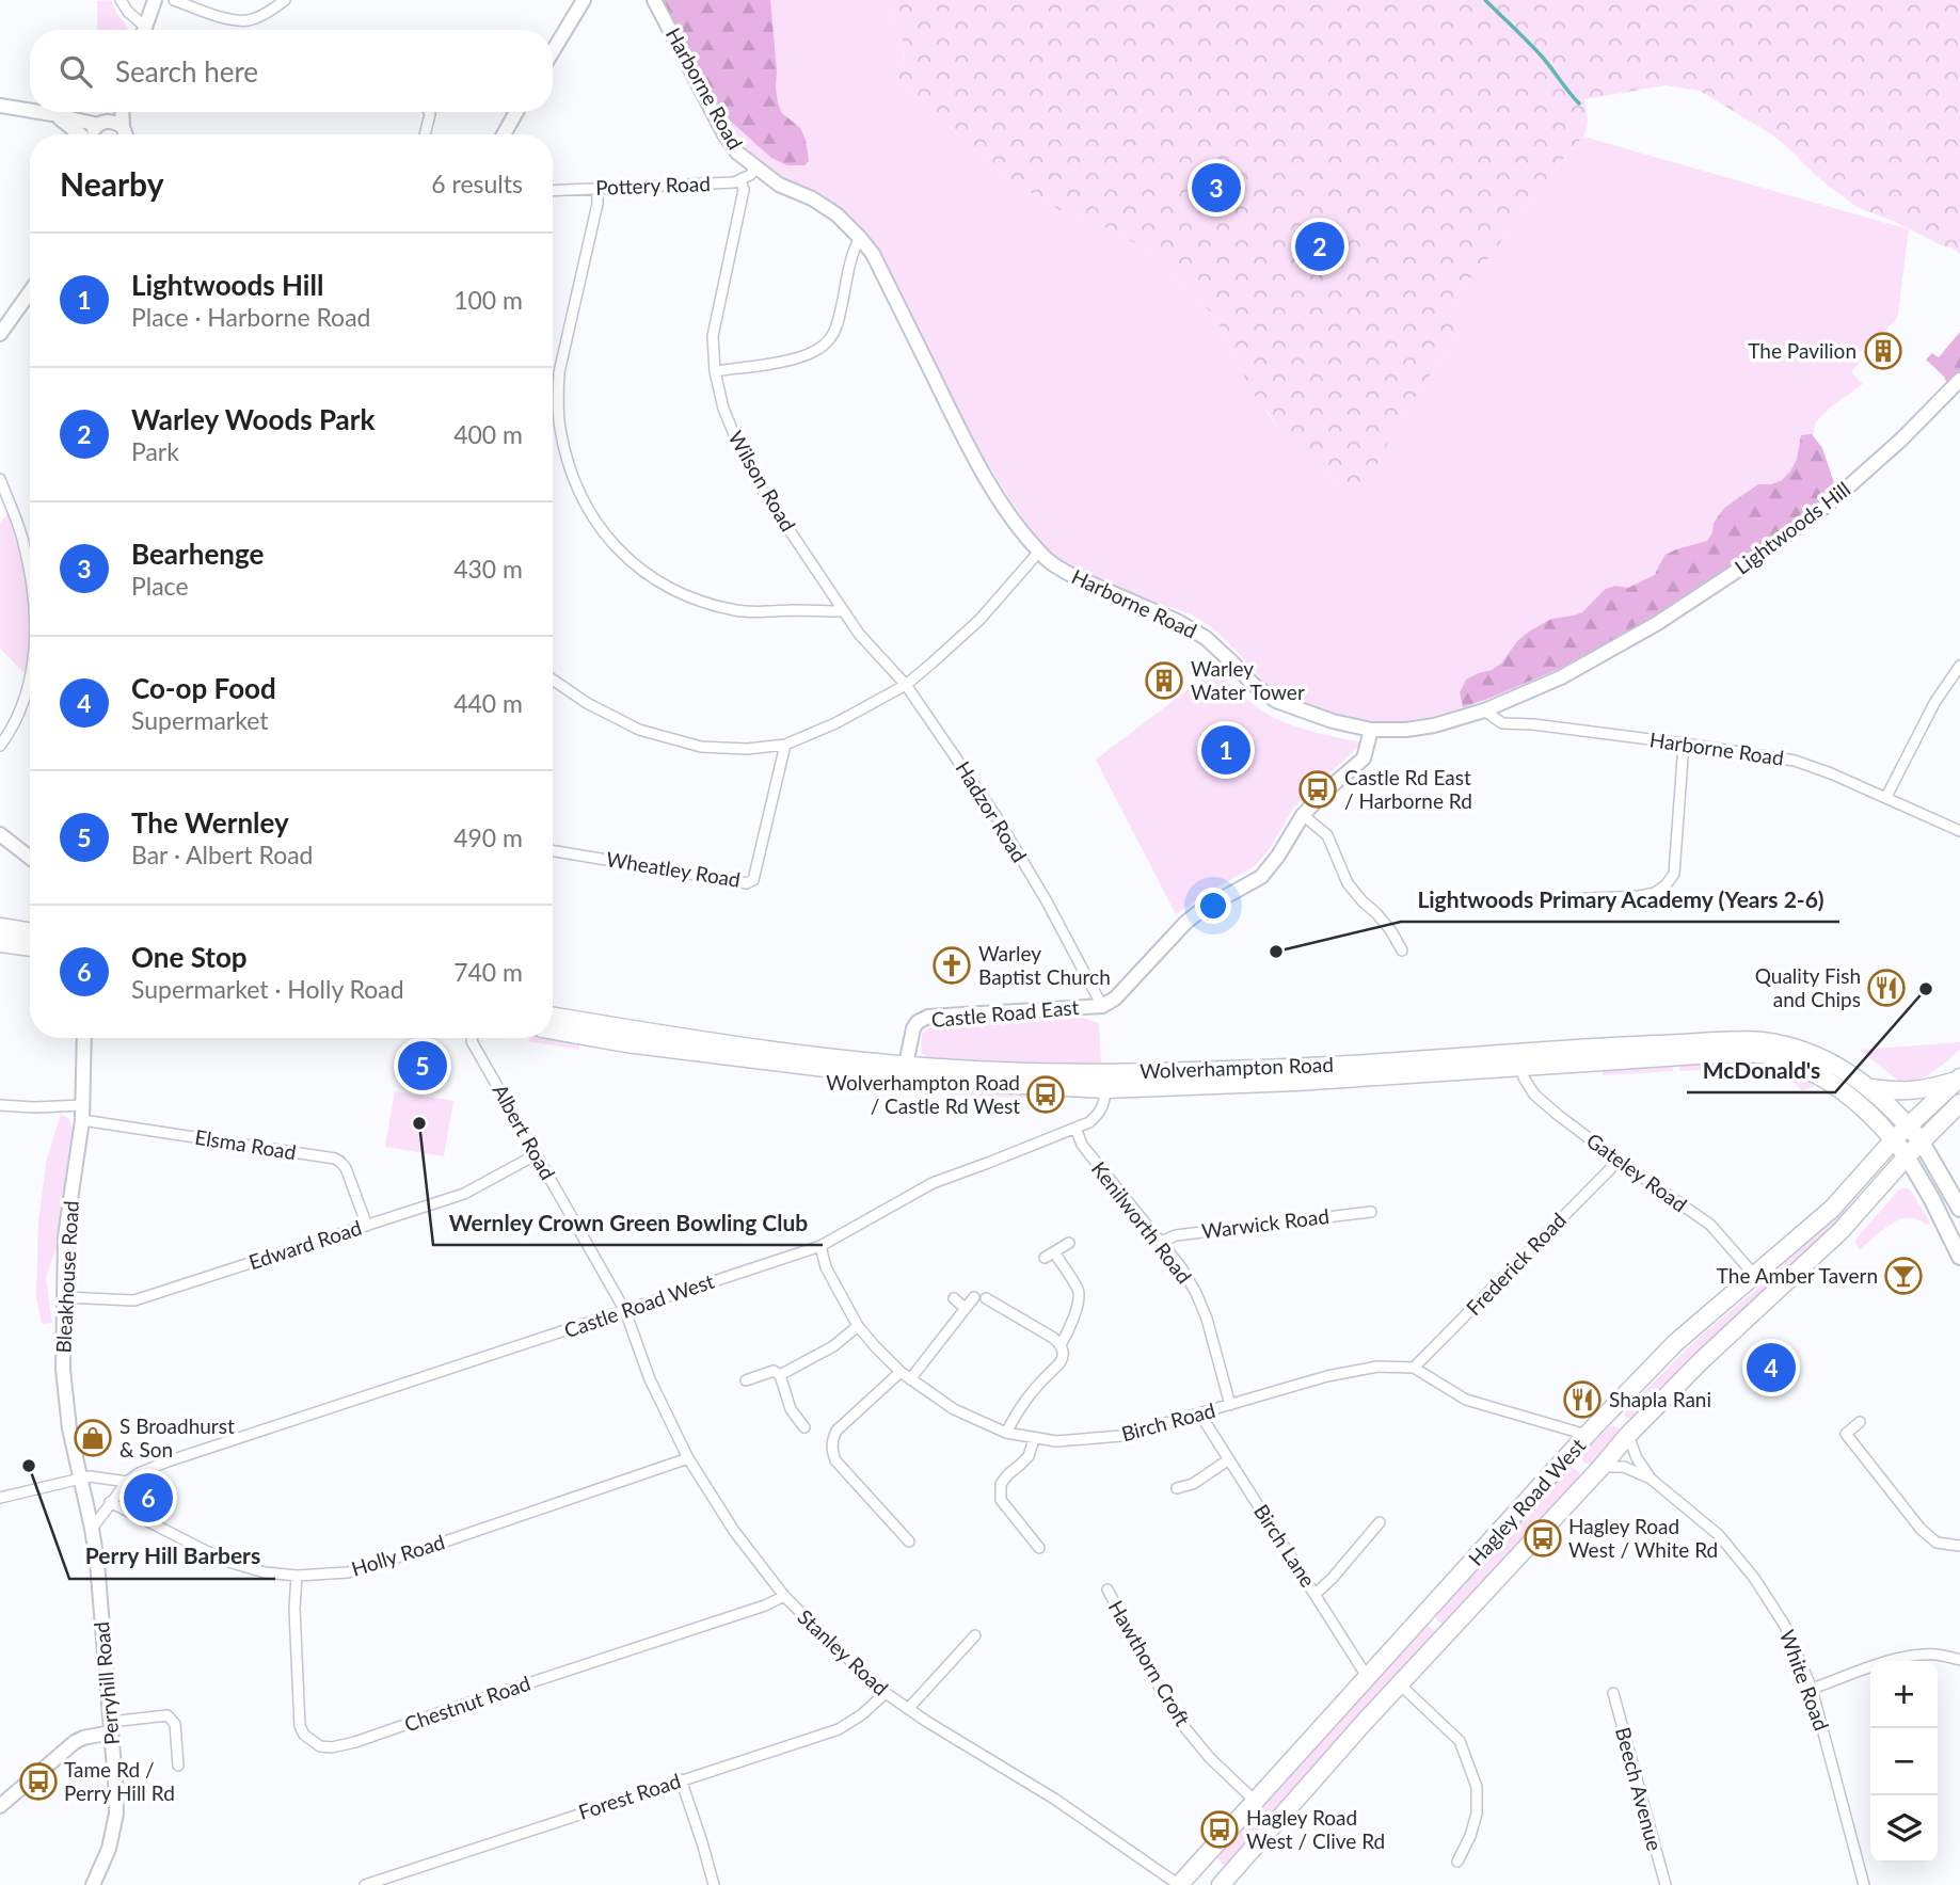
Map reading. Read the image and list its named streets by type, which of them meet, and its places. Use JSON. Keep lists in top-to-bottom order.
{
  "streets": {
    "highway": ["Wolverhampton Road", "Hagley Road West"],
    "street": [
      "Harborne Road",
      "Pottery Road",
      "Wilson Road",
      "Lightwoods Hill",
      "Hadzor Road",
      "Wheatley Road",
      "Castle Road East",
      "Albert Road",
      "Elsma Road",
      "Gateley Road",
      "Kenilworth Road",
      "Warwick Road",
      "Edward Road",
      "Frederick Road",
      "Bleakhouse Road",
      "Castle Road West",
      "Birch Road",
      "Birch Lane",
      "Holly Road",
      "Stanley Road",
      "Hawthorn Croft",
      "White Road",
      "Perryhill Road",
      "Chestnut Road",
      "Beech Avenue",
      "Forest Road"
    ]
  },
  "crossings": [
    ["Harborne Road", "Pottery Road"],
    ["Harborne Road", "Lightwoods Hill"],
    ["Harborne Road", "Castle Road East"],
    ["Pottery Road", "Wilson Road"],
    ["Wilson Road", "Hadzor Road"],
    ["Hadzor Road", "Castle Road East"],
    ["Castle Road East", "Wolverhampton Road"],
    ["Wolverhampton Road", "Gateley Road"],
    ["Wolverhampton Road", "Castle Road West"],
    ["Wolverhampton Road", "Hagley Road West"],
    ["Albert Road", "Edward Road"],
    ["Albert Road", "Castle Road West"],
    ["Albert Road", "Stanley Road"],
    ["Elsma Road", "Edward Road"],
    ["Elsma Road", "Bleakhouse Road"],
    ["Gateley Road", "Frederick Road"],
    ["Gateley Road", "Hagley Road West"],
    ["Kenilworth Road", "Warwick Road"],
    ["Kenilworth Road", "Castle Road West"],
    ["Kenilworth Road", "Birch Road"],
    ["Edward Road", "Bleakhouse Road"],
    ["Frederick Road", "Birch Road"],
    ["Bleakhouse Road", "Perryhill Road"],
    ["Castle Road West", "Birch Road"],
    ["Castle Road West", "Holly Road"],
    ["Castle Road West", "Stanley Road"],
    ["Castle Road West", "Perryhill Road"],
    ["Birch Road", "Birch Lane"],
    ["Hagley Road West", "Birch Lane"],
    ["Hagley Road West", "Stanley Road"],
    ["Hagley Road West", "Hawthorn Croft"],
    ["Hagley Road West", "White Road"],
    ["Holly Road", "Stanley Road"],
    ["Holly Road", "Chestnut Road"],
    ["Stanley Road", "Chestnut Road"],
    ["Stanley Road", "Forest Road"]
  ],
  "places": {
    "building": ["The Pavilion", "Warley Water Tower"],
    "bus stop": [
      "Castle Rd East / Harborne Rd",
      "Wolverhampton Road / Castle Rd West",
      "Hagley Road West / White Rd",
      "Tame Rd / Perry Hill Rd",
      "Hagley Road West / Clive Rd"
    ],
    "other": [
      "Lightwoods Primary Academy (Years 2-6)",
      "McDonald's",
      "Wernley Crown Green Bowling Club",
      "Perry Hill Barbers"
    ],
    "church": ["Warley Baptist Church"],
    "restaurant": ["Quality Fish and Chips", "Shapla Rani"],
    "bar": ["The Amber Tavern"],
    "shop": ["S Broadhurst & Son"]
  },
  "page": {
    "search": "Search here",
    "heading": ["Nearby", "6 results"],
    "pins": [
      "3",
      "2",
      "1",
      "5",
      "4",
      "6"
    ],
    "list": [
      {
        "mark": "1",
        "name": "Lightwoods Hill",
        "note": "Place · Harborne Road",
        "value": "100 m"
      },
      {
        "mark": "2",
        "name": "Warley Woods Park",
        "note": "Park",
        "value": "400 m"
      },
      {
        "mark": "3",
        "name": "Bearhenge",
        "note": "Place",
        "value": "430 m"
      },
      {
        "mark": "4",
        "name": "Co-op Food",
        "note": "Supermarket",
        "value": "440 m"
      },
      {
        "mark": "5",
        "name": "The Wernley",
        "note": "Bar · Albert Road",
        "value": "490 m"
      },
      {
        "mark": "6",
        "name": "One Stop",
        "note": "Supermarket · Holly Road",
        "value": "740 m"
      }
    ],
    "map_buttons": ["+", "−"]
  }
}
